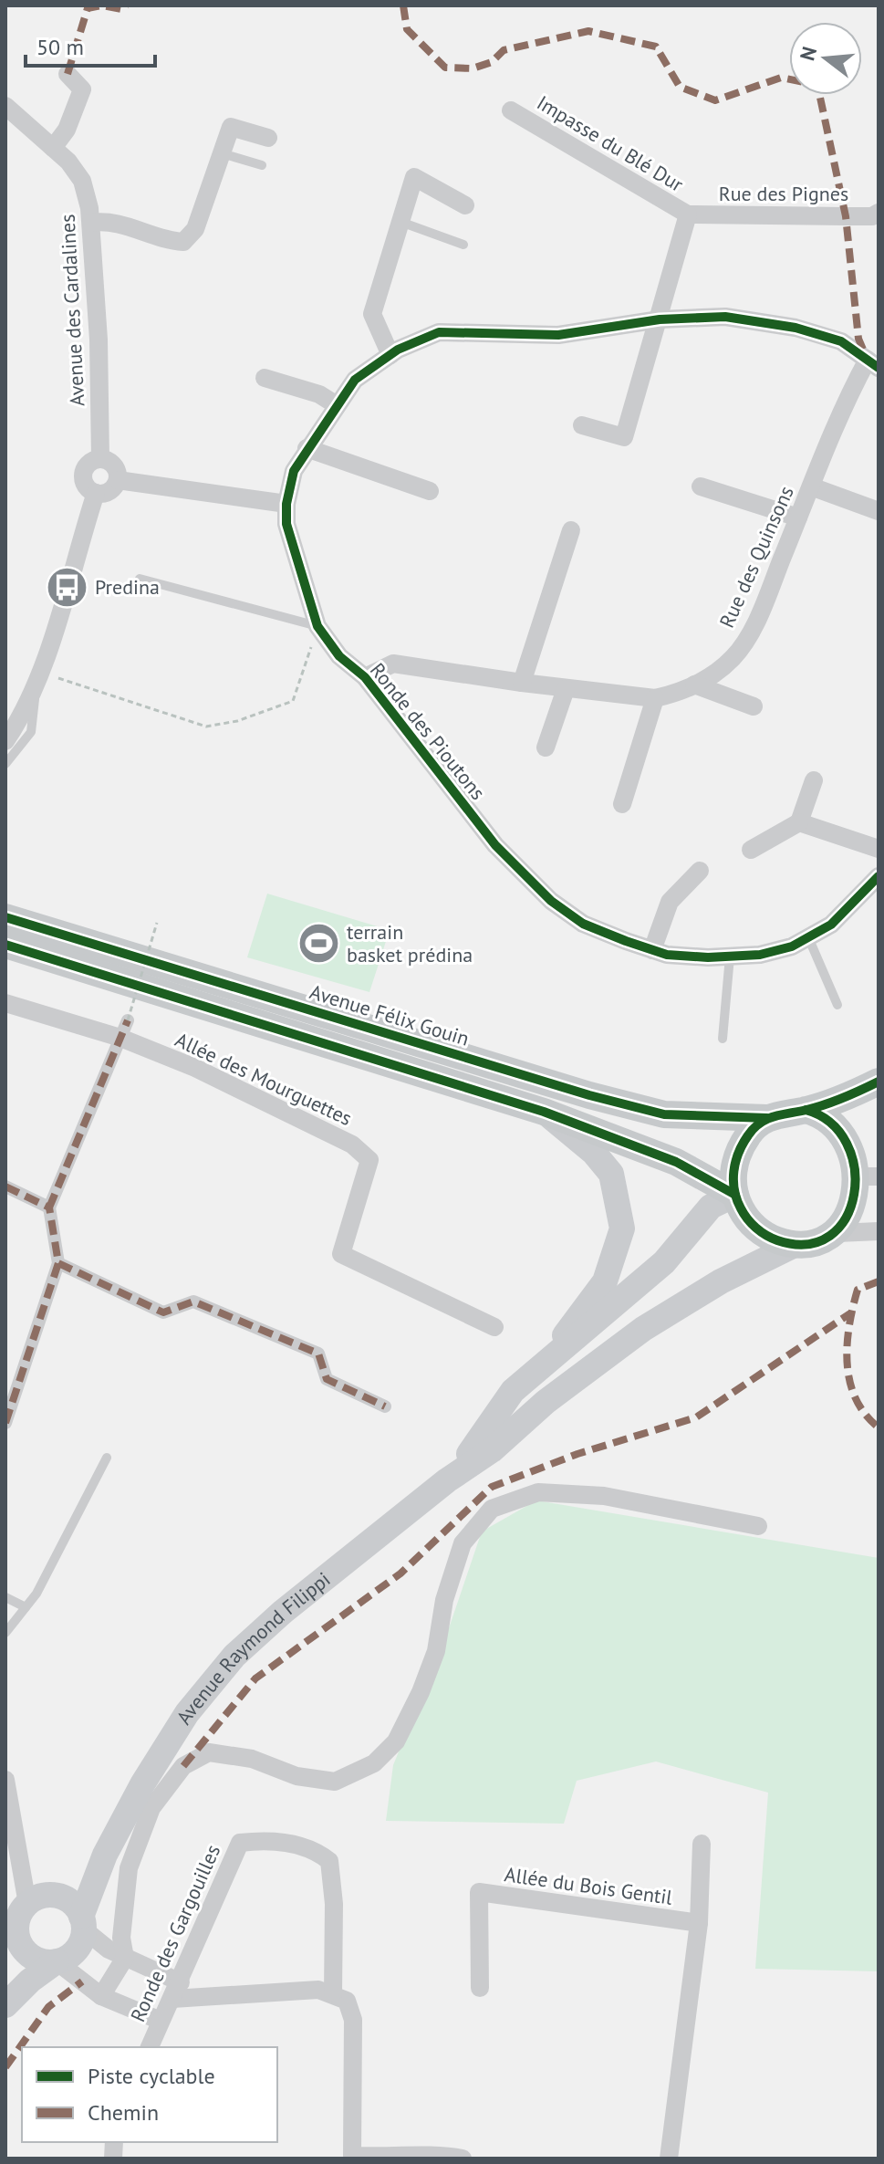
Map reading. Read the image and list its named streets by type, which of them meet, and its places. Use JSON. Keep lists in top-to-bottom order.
{
  "streets": {
    "main road": ["Avenue Félix Gouin", "Avenue Raymond Filippi"],
    "street": [
      "Impasse du Blé Dur",
      "Rue des Pignes",
      "Avenue des Cardalines",
      "Rue des Quinsons",
      "Ronde des Pioutons",
      "Allée des Mourguettes",
      "Allée du Bois Gentil",
      "Ronde des Gargouilles"
    ]
  },
  "crossings": [
    ["Impasse du Blé Dur", "Rue des Pignes"],
    ["Rue des Quinsons", "Ronde des Pioutons"],
    ["Avenue Félix Gouin", "Avenue Raymond Filippi"]
  ],
  "places": {
    "bus stop": ["Predina"],
    "sports": ["terrain basket prédina"]
  },
  "legend": ["Piste cyclable", "Chemin"],
  "scale_bar": "50 m",
  "north": "left"
}
